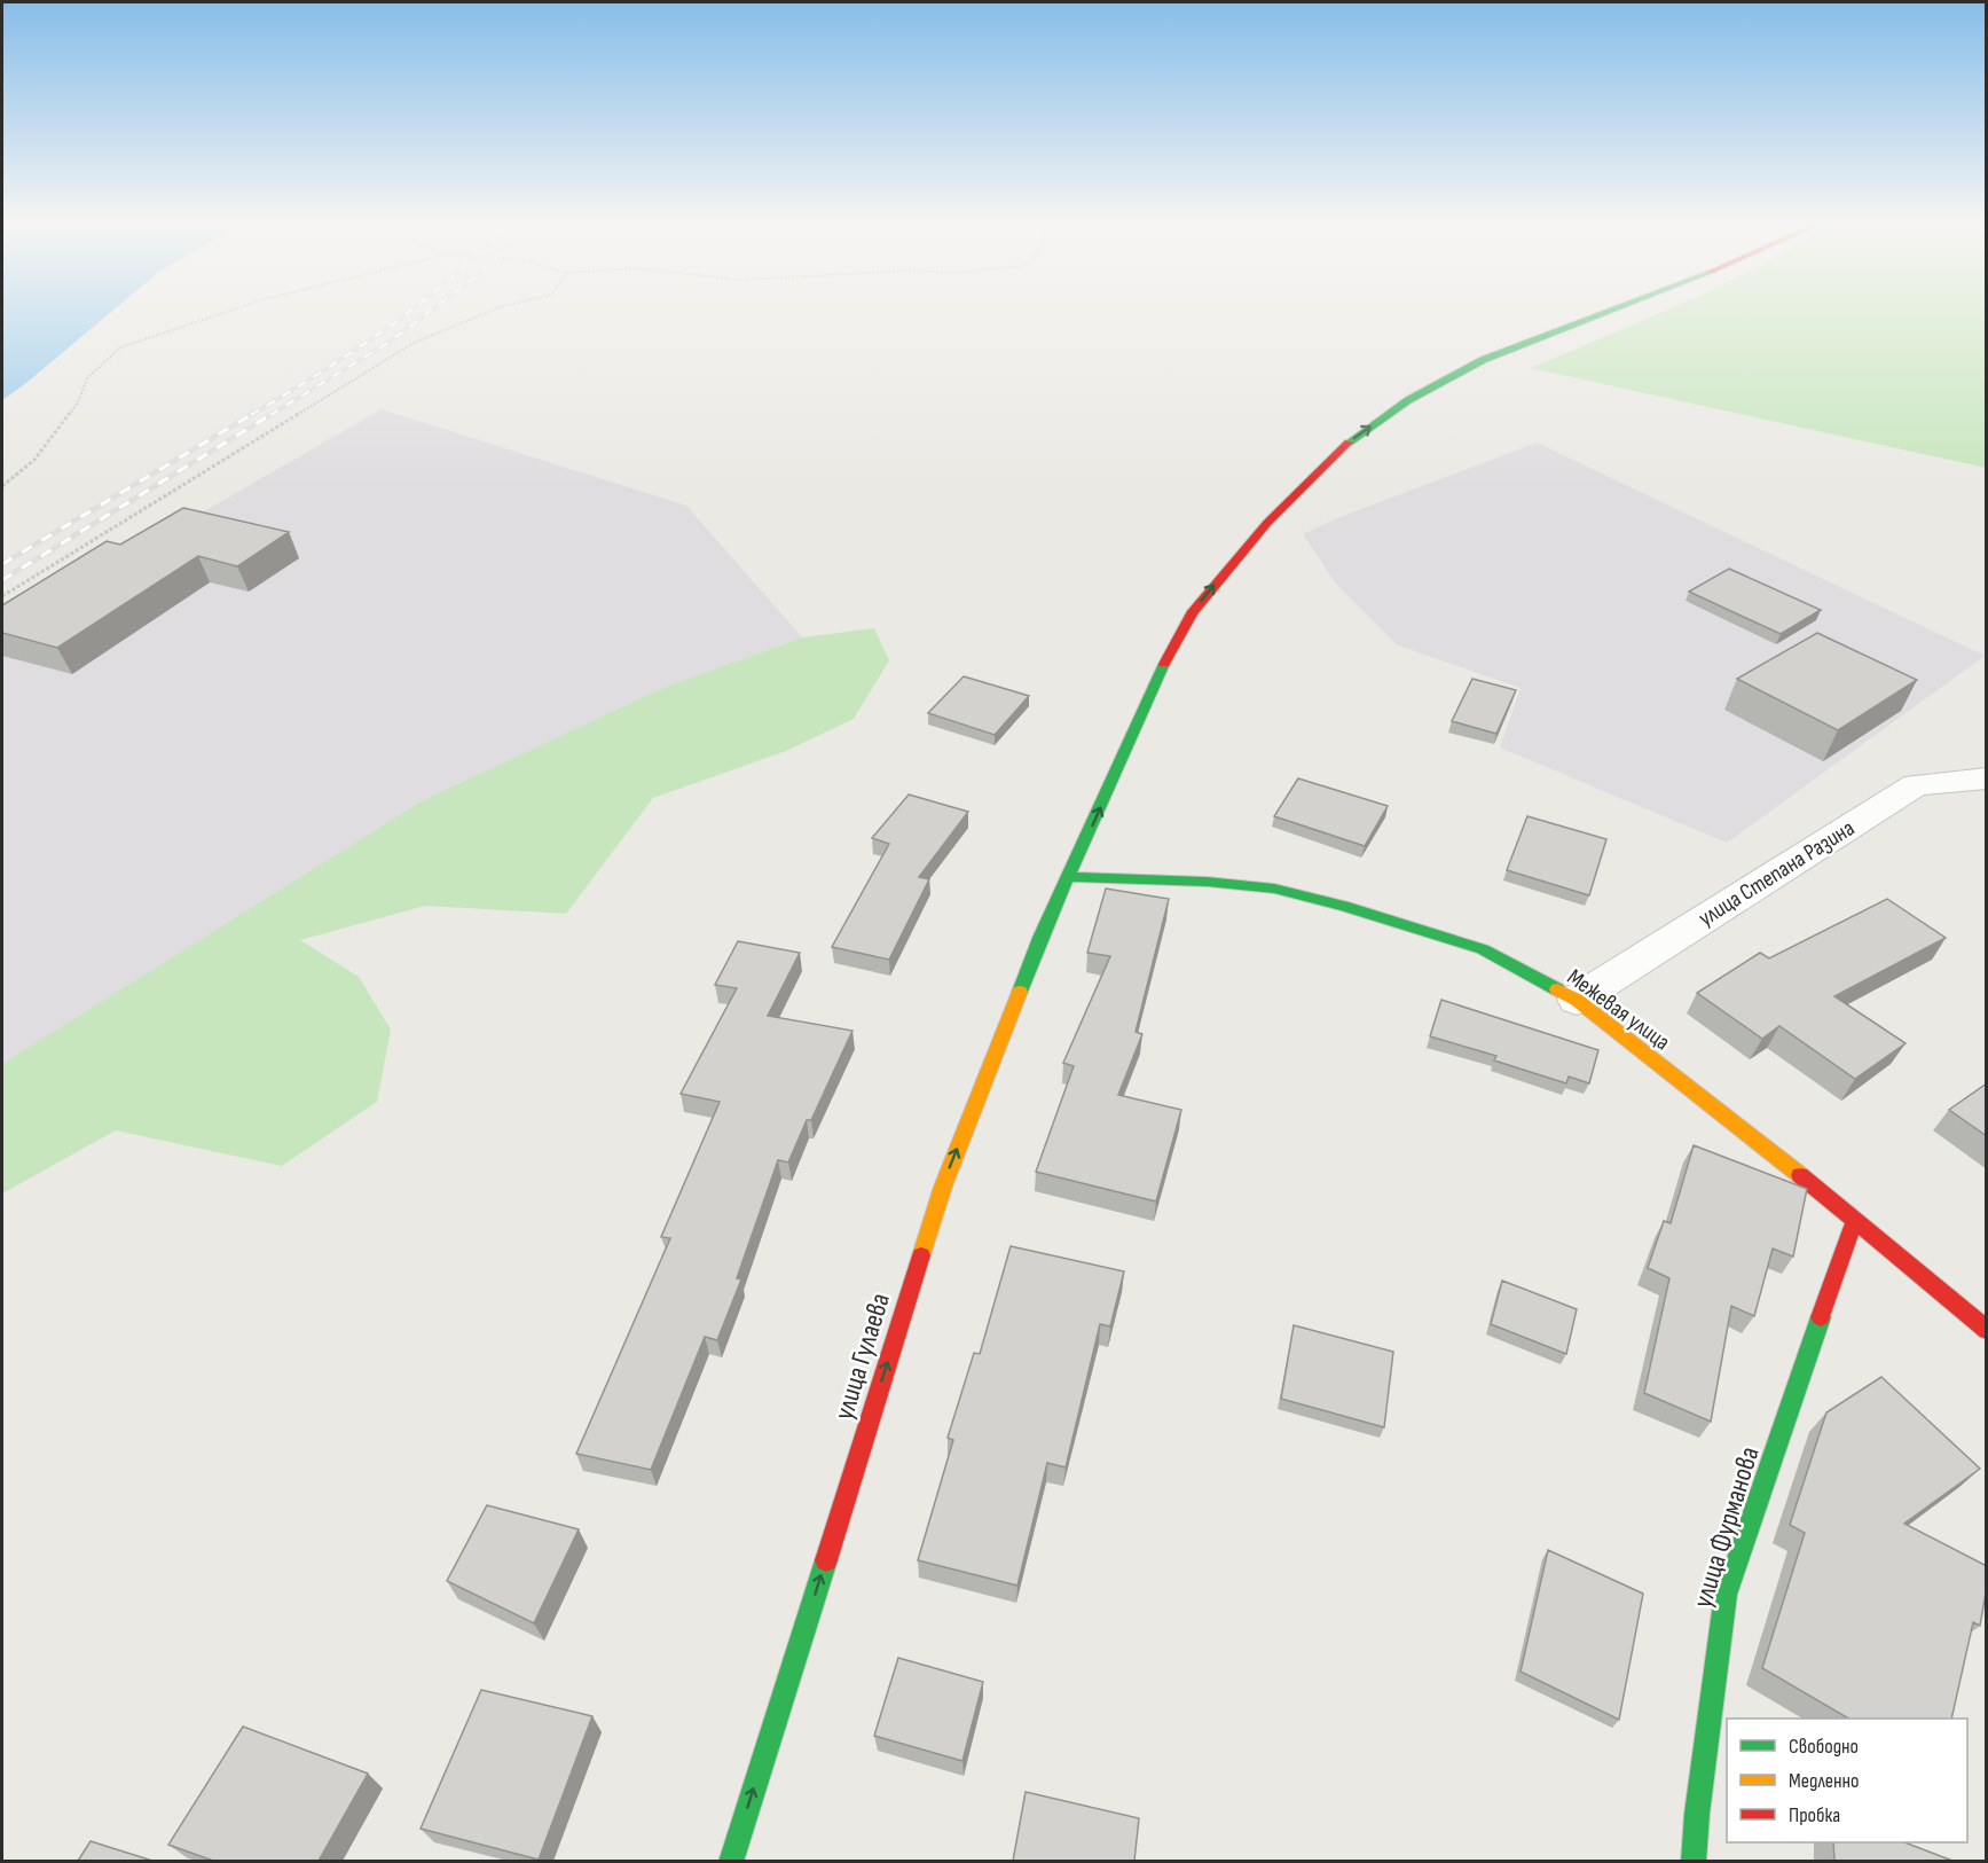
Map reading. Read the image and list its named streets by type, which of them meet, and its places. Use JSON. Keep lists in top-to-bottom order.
{
  "streets": {
    "main road": ["Межевая улица", "улица Гулаева", "улица Фурманова"],
    "street": ["улица Степана Разина"]
  },
  "crossings": [
    ["улица Степана Разина", "Межевая улица"],
    ["Межевая улица", "улица Гулаева"],
    ["Межевая улица", "улица Фурманова"]
  ],
  "one_way": ["улица Гулаева"],
  "legend": ["Свободно", "Медленно", "Пробка"]
}
